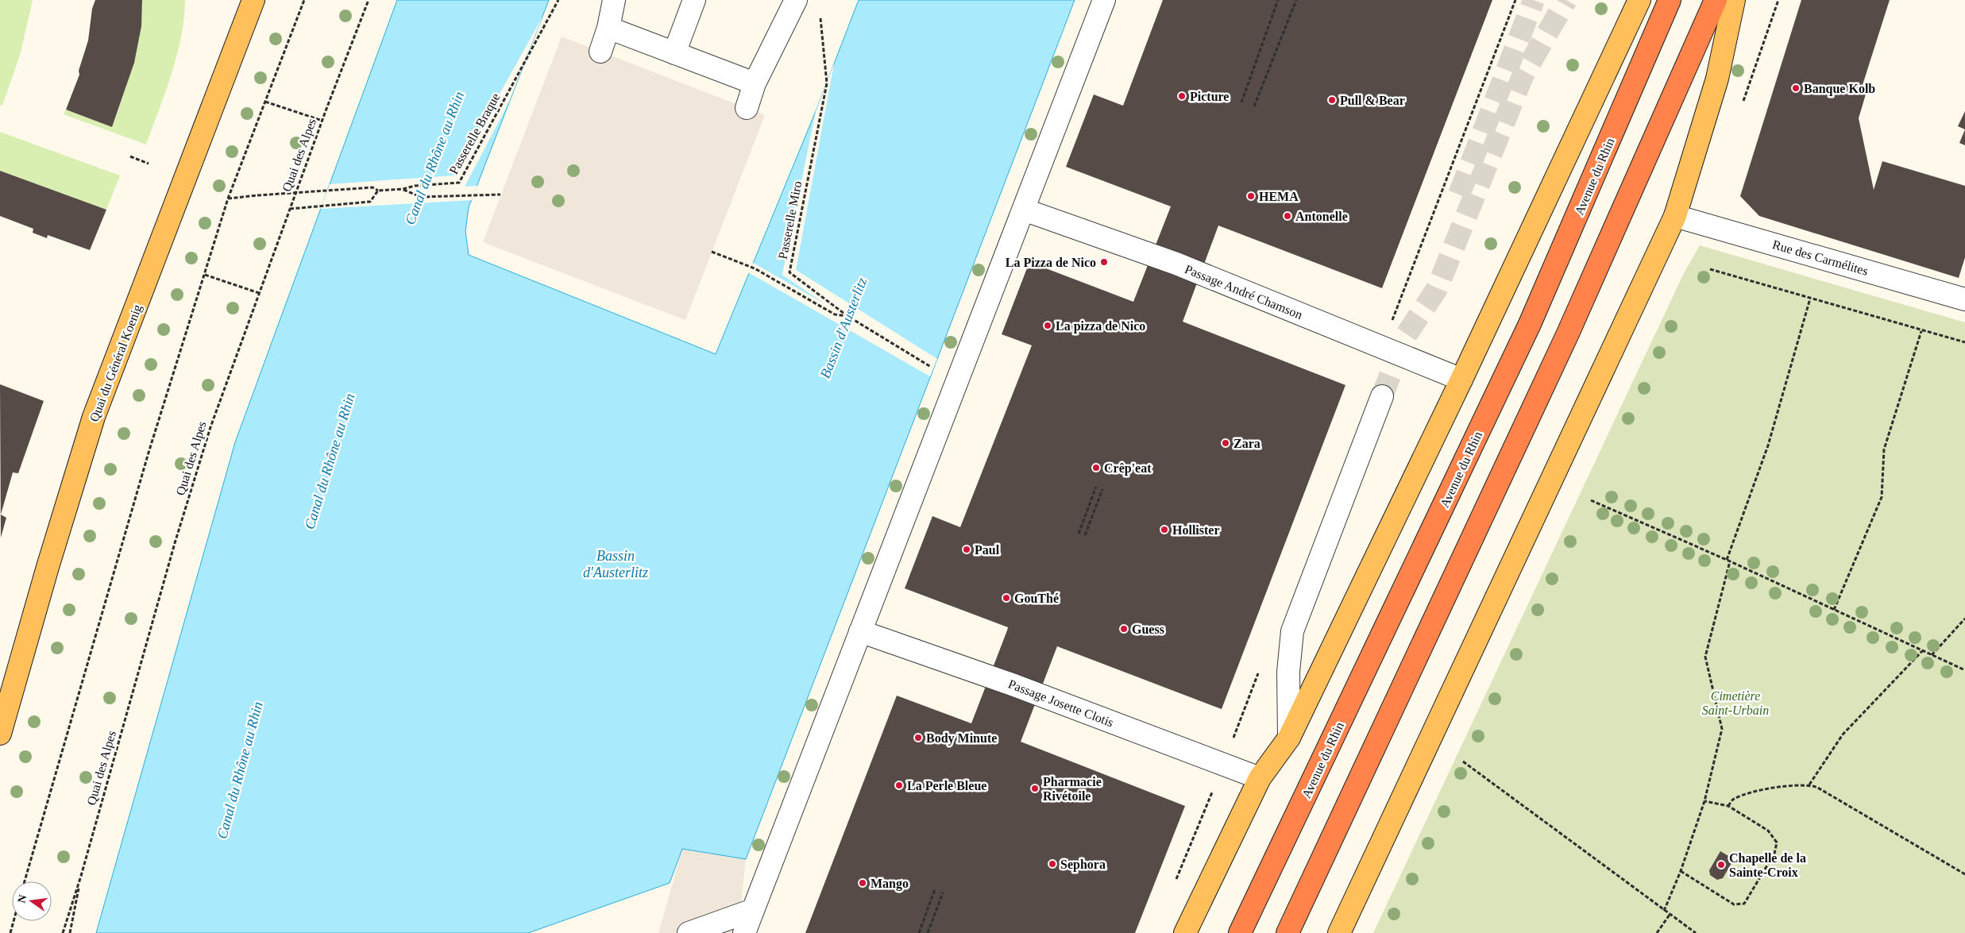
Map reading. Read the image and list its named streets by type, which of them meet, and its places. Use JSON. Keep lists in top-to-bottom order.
{
  "streets": {
    "highway": ["Avenue du Rhin"],
    "main road": ["Quai du Général Koenig"],
    "street": ["Rue des Carmélites", "Passage André Chamson", "Passage Josette Clotis"],
    "path": ["Passerelle Braque", "Quai des Alpes", "Passerelle Miro"]
  },
  "water": ["Canal du Rhône au Rhin", "Bassin d'Austerlitz"],
  "parks": ["Cimetière Saint-Urbain"],
  "places": [
    "Banque Kolb",
    "Picture",
    "Pull & Bear",
    "HEMA",
    "Antonelle",
    "La Pizza de Nico",
    "La pizza de Nico",
    "Zara",
    "Crêp'eat",
    "Hollister",
    "Paul",
    "GouThé",
    "Guess",
    "Body Minute",
    "La Perle Bleue",
    "Pharmacie Rivétoile",
    "Sephora",
    "Chapelle de la Sainte-Croix",
    "Mango"
  ],
  "north": "left"
}
